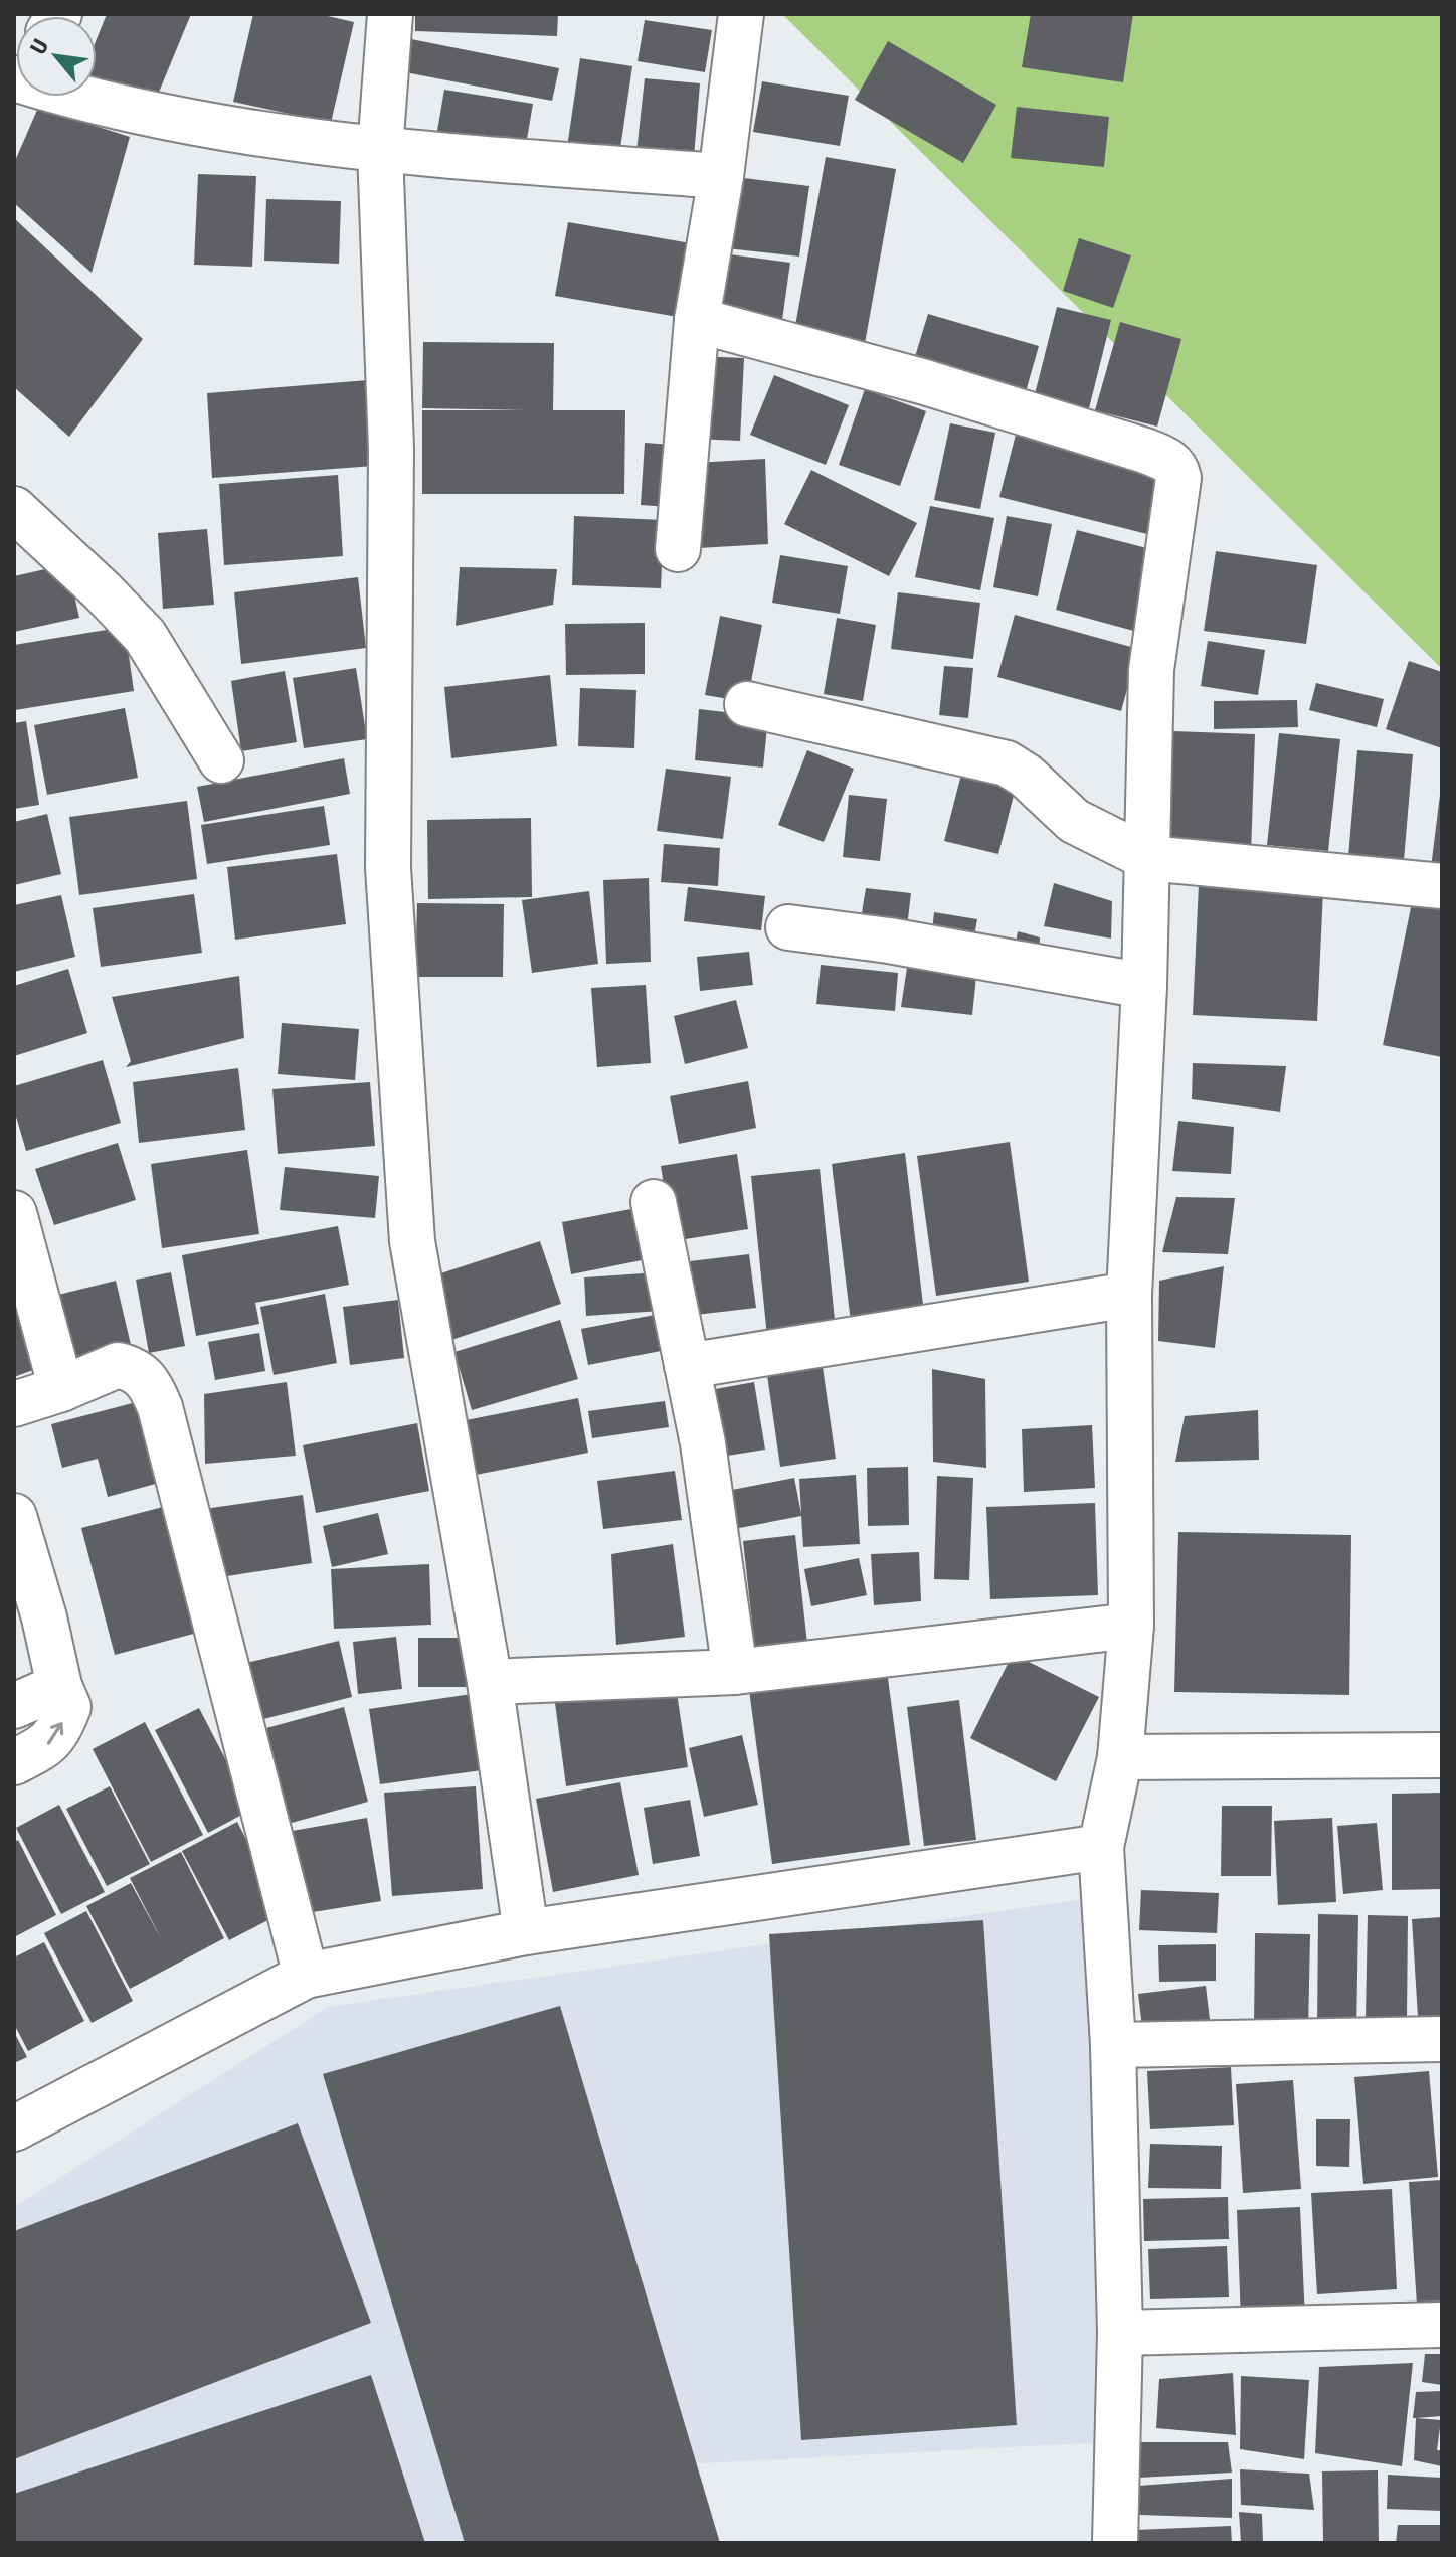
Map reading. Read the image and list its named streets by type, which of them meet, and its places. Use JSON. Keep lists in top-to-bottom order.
{
  "north": "top left"
}
